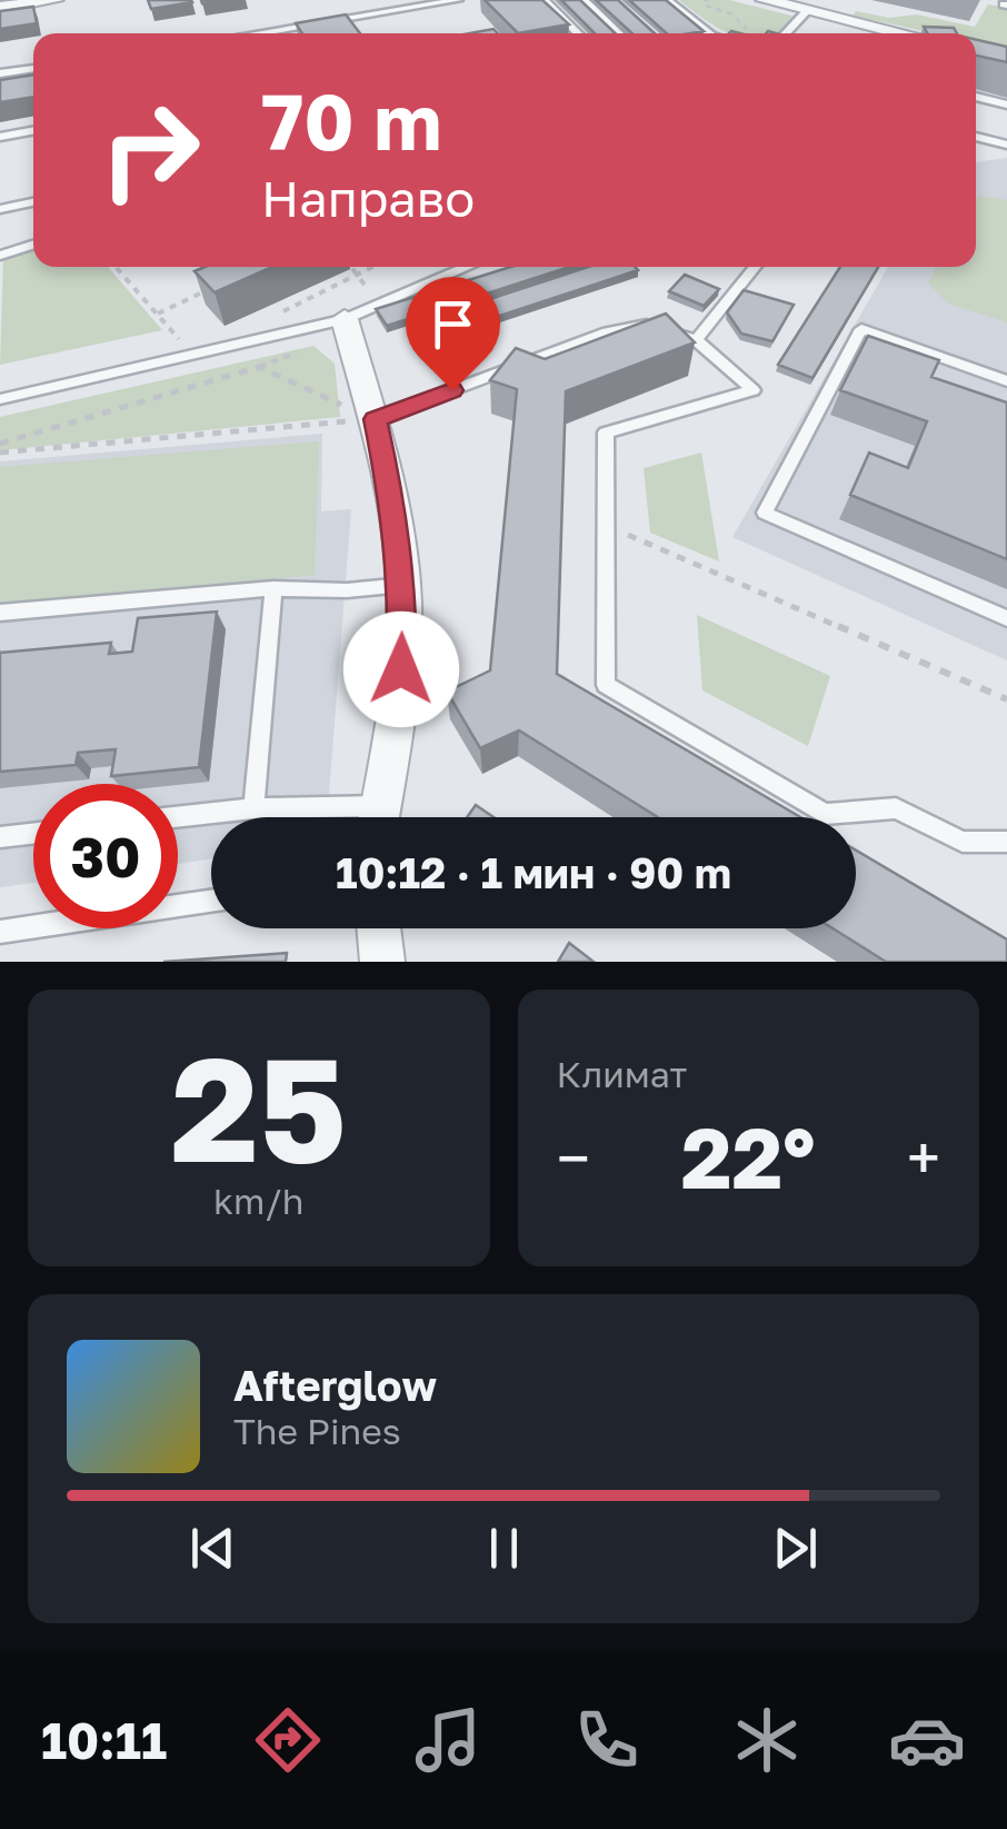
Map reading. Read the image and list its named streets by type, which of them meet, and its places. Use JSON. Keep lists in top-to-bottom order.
{
  "page": {
    "turn": ["70 m", "Направо"],
    "limit": "30",
    "trip": "10:12 · 1 мин · 90 m",
    "tile": [
      ["25", "km/h"],
      "Климат"
    ],
    "heat": ["−", "22°", "+"],
    "song": ["Afterglow", "The Pines"],
    "tabs": "10:11"
  }
}
